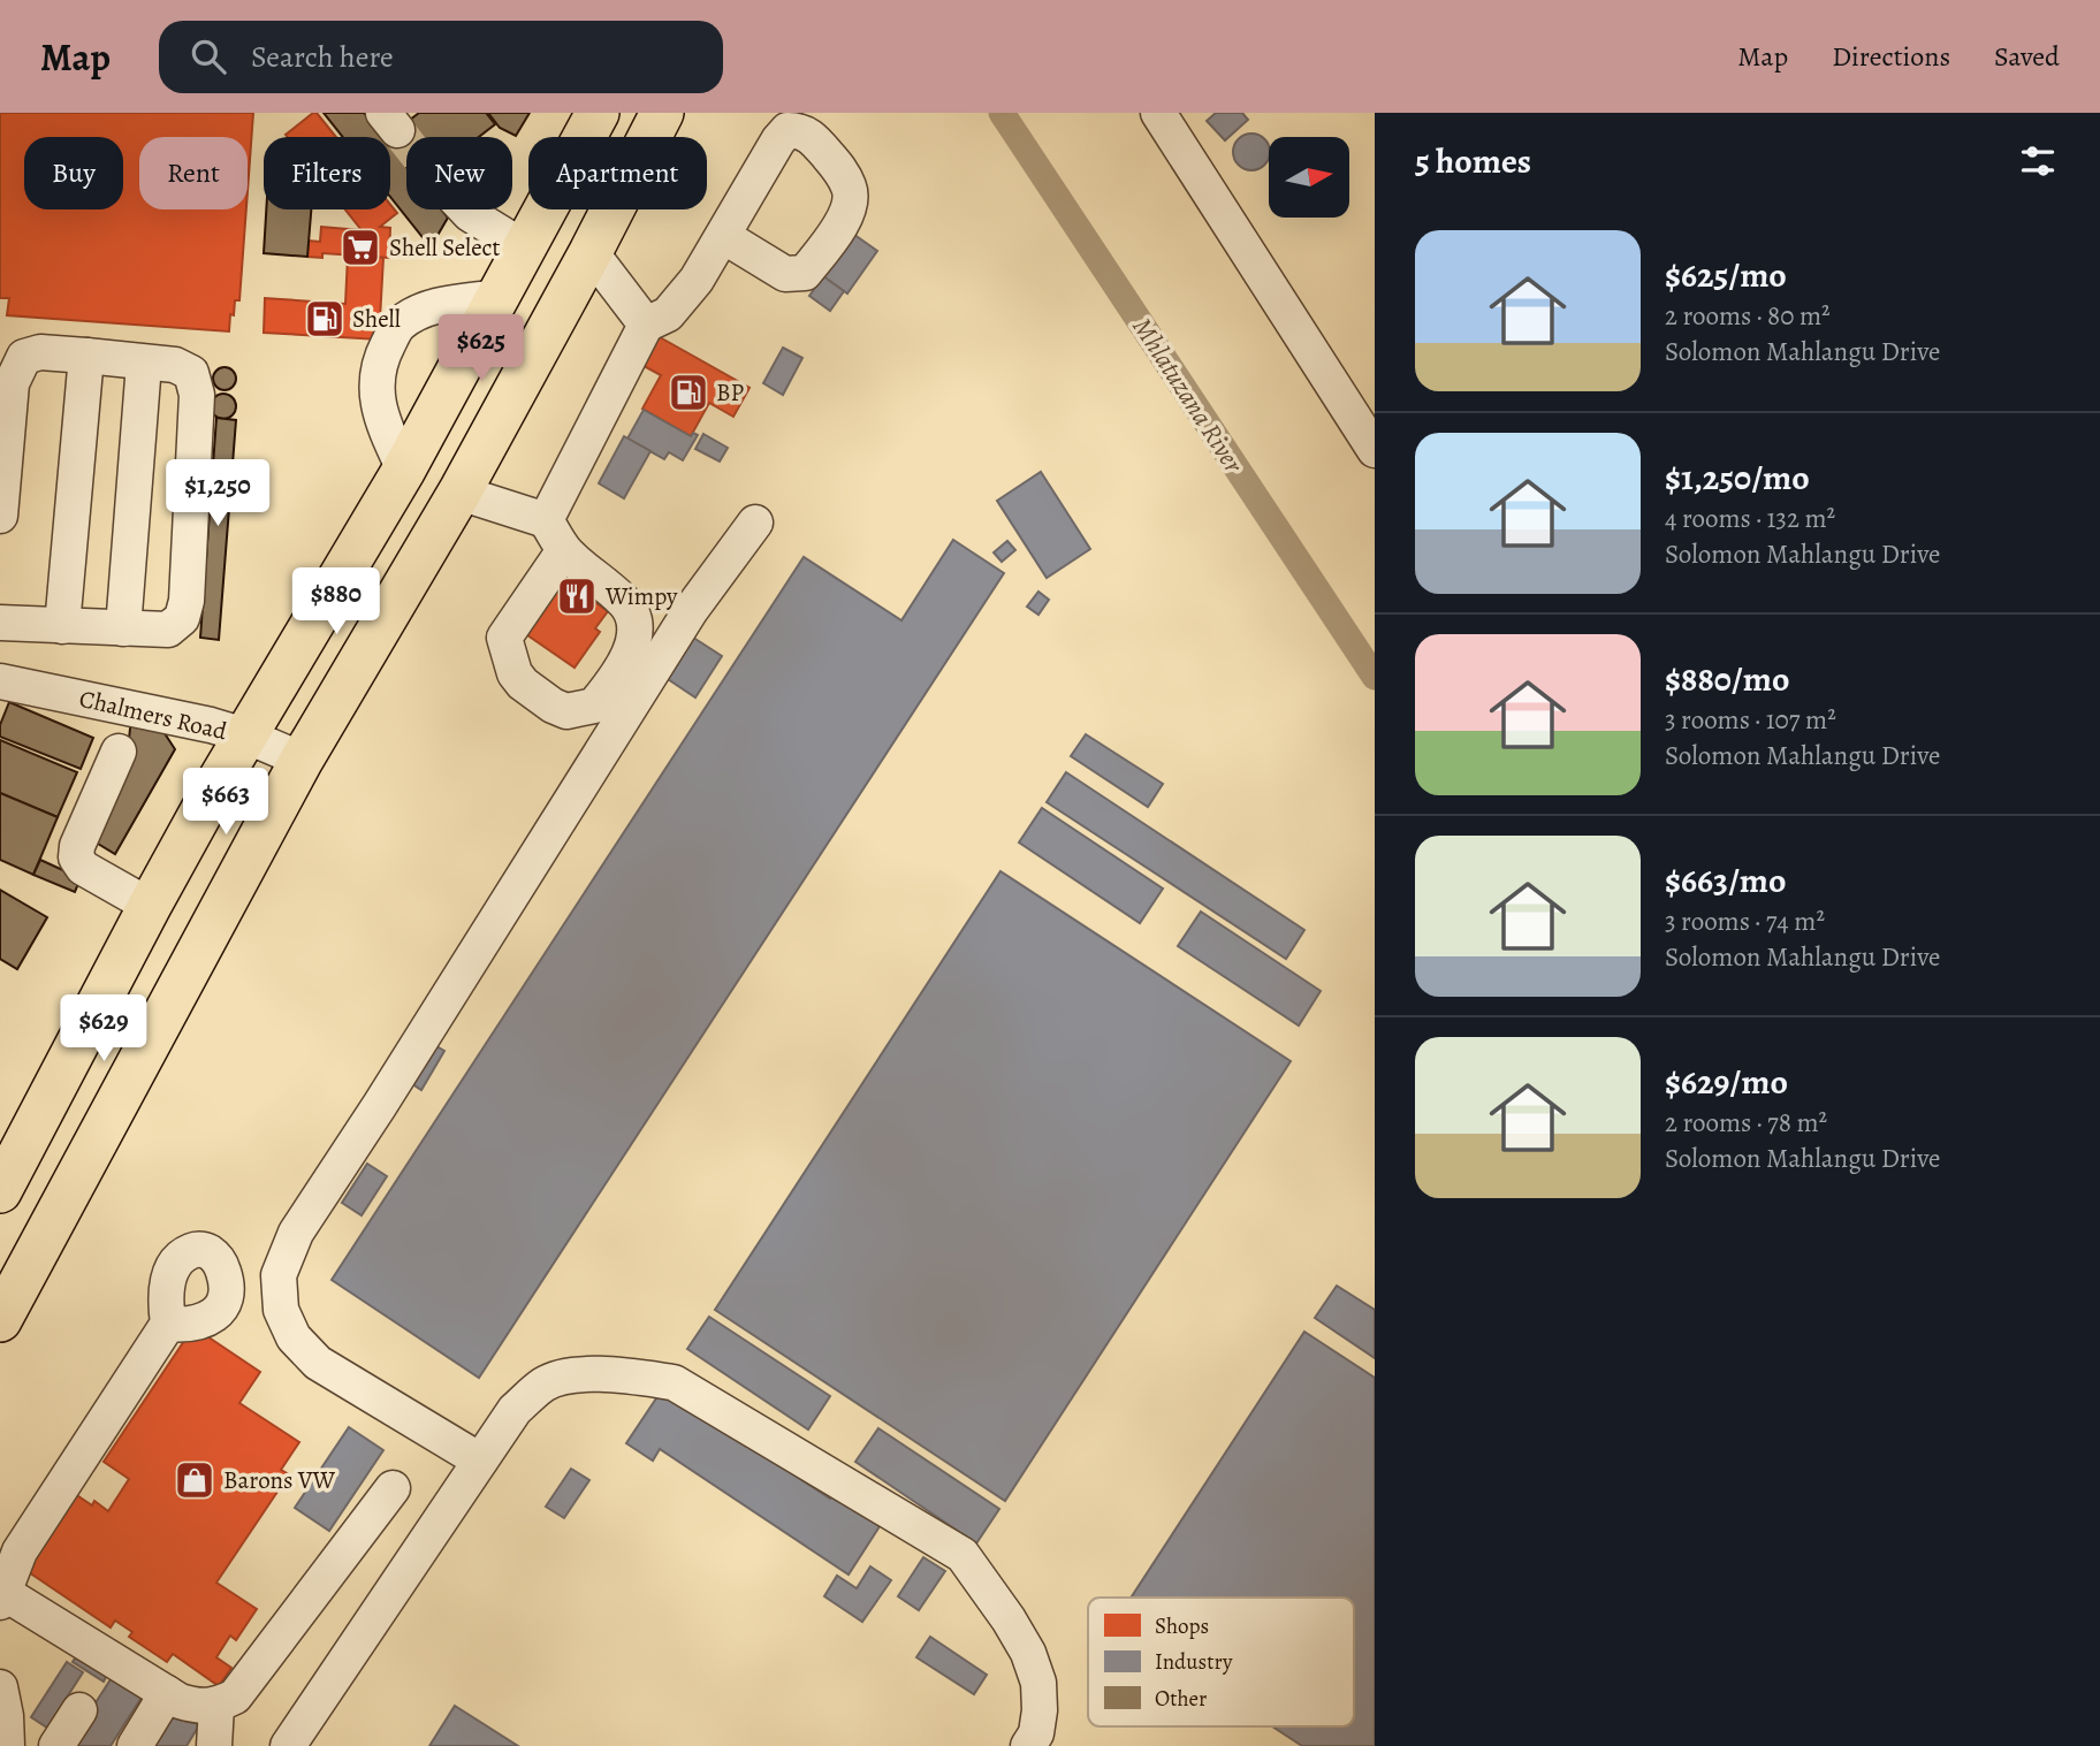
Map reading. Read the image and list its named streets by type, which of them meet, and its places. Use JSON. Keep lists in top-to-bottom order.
{
  "streets": {
    "street": ["Chalmers Road"]
  },
  "water": ["Mhlatuzana River"],
  "places": {
    "supermarket": ["Shell Select"],
    "fuel station": ["Shell", "BP"],
    "restaurant": ["Wimpy"],
    "shop": ["Barons VW"]
  },
  "legend": ["Shops", "Industry", "Other"],
  "north": "right",
  "page": {
    "header": "Map",
    "search": "Search here",
    "nav": ["Map", "Directions", "Saved"],
    "heading": "5 homes",
    "chip": [
      "Buy",
      "Rent",
      "Filters",
      "New",
      "Apartment"
    ],
    "list": [
      {
        "name": "$625/mo",
        "note": "2 rooms · 80 m² · Solomon Mahlangu Drive"
      },
      {
        "name": "$1,250/mo",
        "note": "4 rooms · 132 m² · Solomon Mahlangu Drive"
      },
      {
        "name": "$880/mo",
        "note": "3 rooms · 107 m² · Solomon Mahlangu Drive"
      },
      {
        "name": "$663/mo",
        "note": "3 rooms · 74 m² · Solomon Mahlangu Drive"
      },
      {
        "name": "$629/mo",
        "note": "2 rooms · 78 m² · Solomon Mahlangu Drive"
      }
    ],
    "price": [
      "$625",
      "$1,250",
      "$880",
      "$663",
      "$629"
    ]
  }
}
